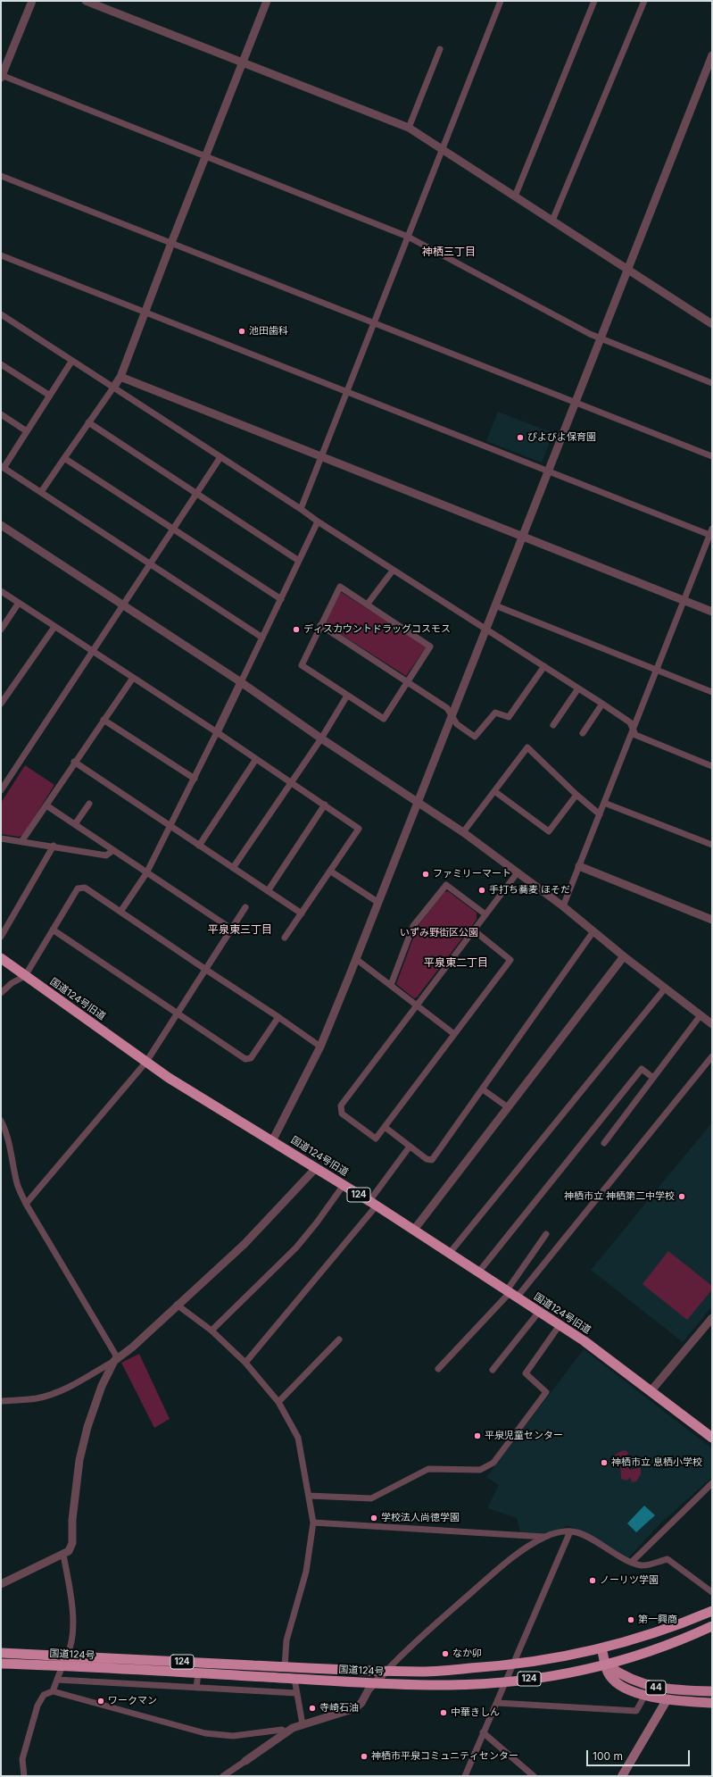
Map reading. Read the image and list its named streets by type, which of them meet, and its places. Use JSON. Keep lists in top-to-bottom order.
{
  "streets": {
    "highway": ["国道124号旧道", "124", "国道124号"],
    "main road": ["44"]
  },
  "crossings": [
    ["国道124号", "44"]
  ],
  "districts": ["神栖三丁目", "平泉東三丁目", "平泉東二丁目"],
  "parks": ["いずみ野街区公園"],
  "places": [
    "池田歯科",
    "ぴよびよ保育園",
    "ディスカウントドラッグコスモス",
    "ファミリーマート",
    "手打ち蕎麦 ほそだ",
    "神栖市立 神栖第二中学校",
    "平泉児童センター",
    "神栖市立 息栖小学校",
    "学校法人尚徳学園",
    "ノーリツ学園",
    "第一興商",
    "なか卯",
    "ワークマン",
    "寺崎石油",
    "中華きしん",
    "神栖市平泉コミュニティセンター"
  ],
  "scale_bar": "100 m"
}
